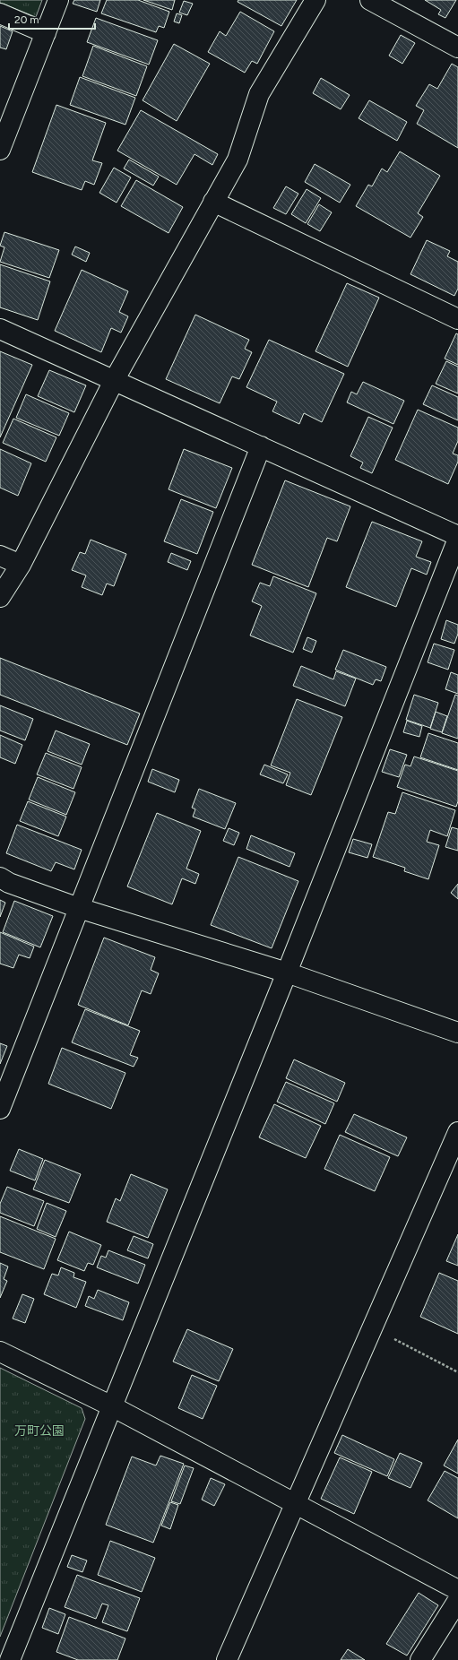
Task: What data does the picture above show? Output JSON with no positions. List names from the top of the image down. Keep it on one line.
{"parks":["万町公園"],"scale_bar":"20 m"}
